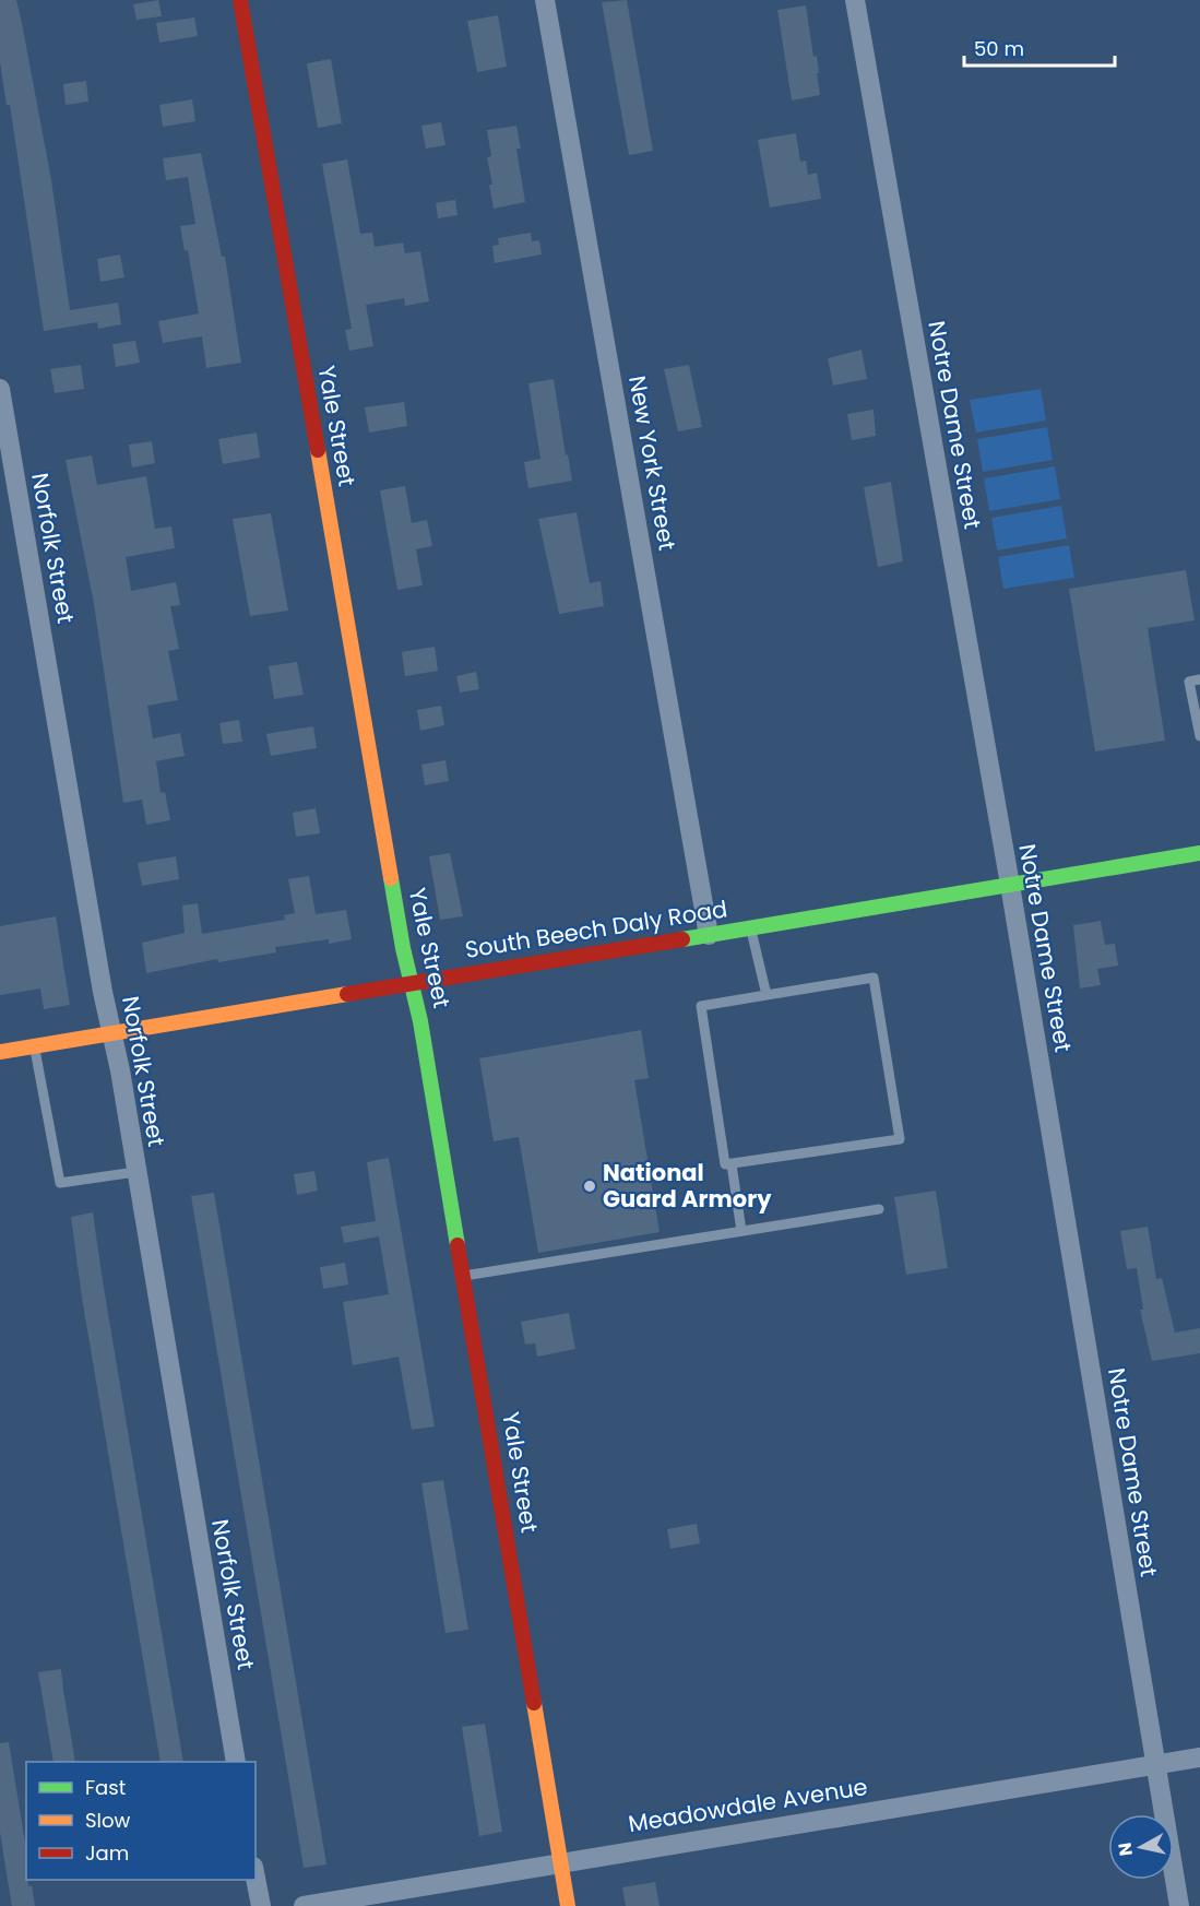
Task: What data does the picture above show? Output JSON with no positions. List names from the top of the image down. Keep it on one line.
{"streets":{"street":["Notre Dame Street","Yale Street","New York Street","Norfolk Street","South Beech Daly Road","Meadowdale Avenue"]},"crossings":[["Notre Dame Street","South Beech Daly Road"],["Notre Dame Street","Meadowdale Avenue"],["Yale Street","South Beech Daly Road"],["Yale Street","Meadowdale Avenue"],["New York Street","South Beech Daly Road"],["Norfolk Street","South Beech Daly Road"]],"places":["National Guard Armory"],"legend":["Fast","Slow","Jam"],"scale_bar":"50 m","north":"left"}
